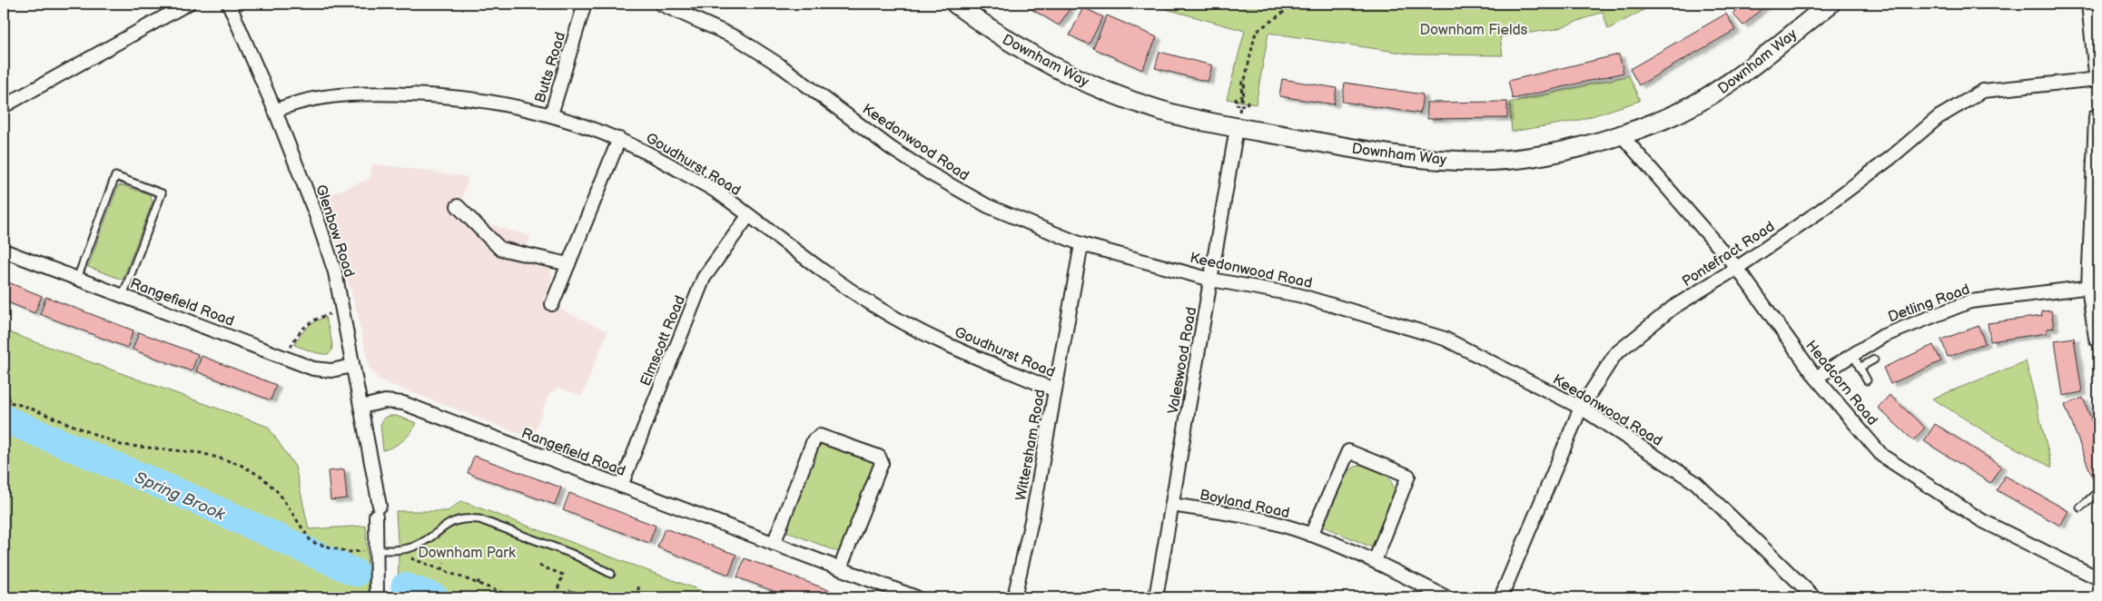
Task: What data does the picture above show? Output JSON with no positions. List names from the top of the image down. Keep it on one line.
{"streets":{"street":["Downham Way","Butts Road","Keedonwood Road","Goudhurst Road","Glenbow Road","Pontefract Road","Rangefield Road","Detling Road","Elmscott Road","Valeswood Road","Headcorn Road","Wittersham Road","Boyland Road"]},"crossings":[["Downham Way","Valeswood Road"],["Downham Way","Headcorn Road"],["Butts Road","Goudhurst Road"],["Keedonwood Road","Pontefract Road"],["Keedonwood Road","Valeswood Road"],["Keedonwood Road","Wittersham Road"],["Goudhurst Road","Glenbow Road"],["Goudhurst Road","Elmscott Road"],["Goudhurst Road","Wittersham Road"],["Glenbow Road","Rangefield Road"],["Pontefract Road","Headcorn Road"],["Rangefield Road","Elmscott Road"],["Detling Road","Headcorn Road"],["Valeswood Road","Boyland Road"]],"water":["Spring Brook"],"parks":["Downham Fields","Downham Park"]}
